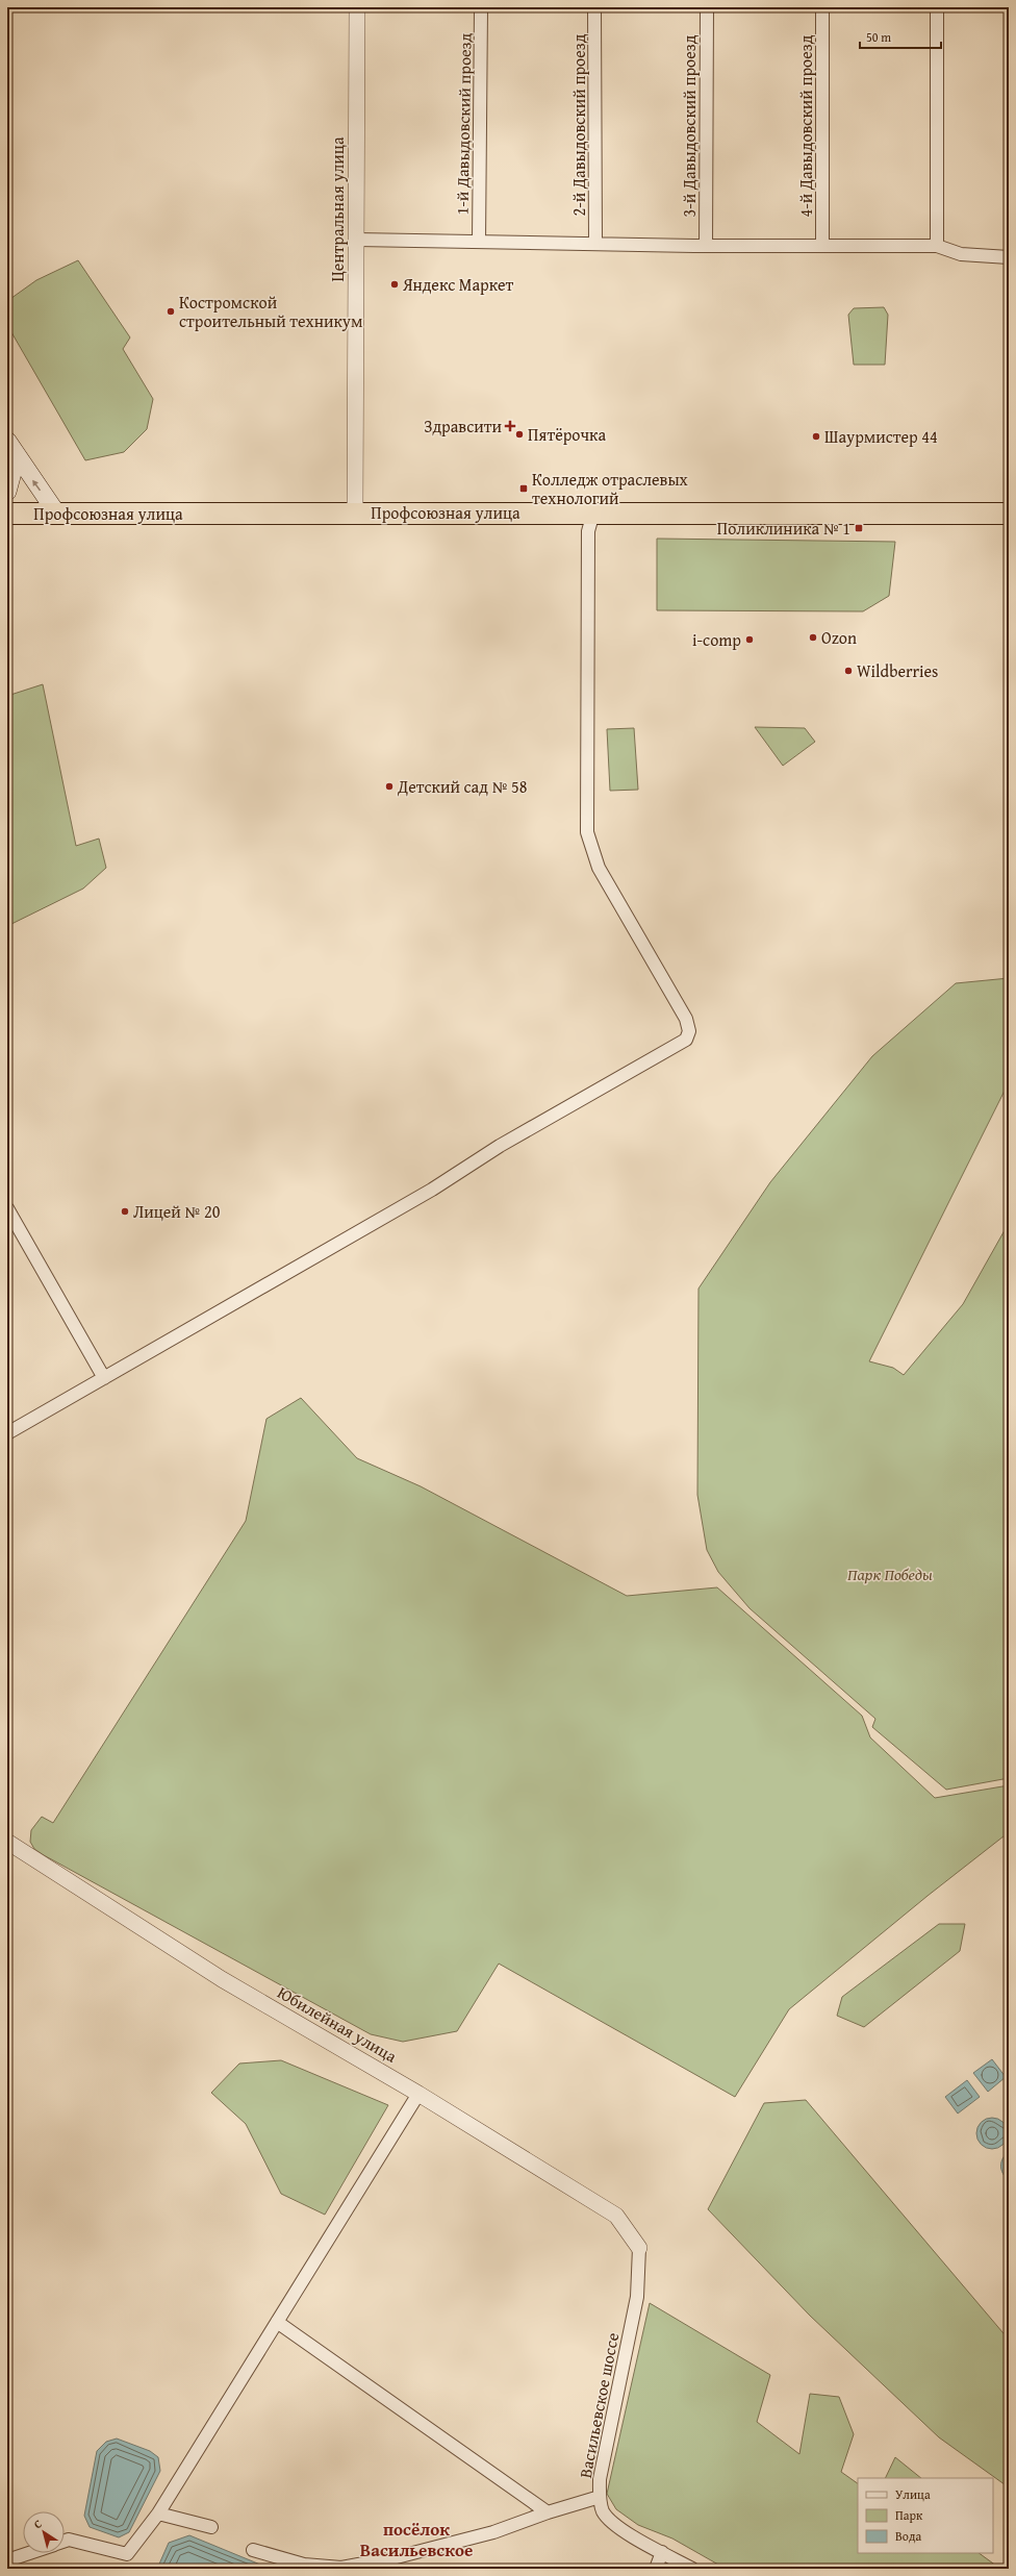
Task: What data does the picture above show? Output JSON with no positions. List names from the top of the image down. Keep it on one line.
{"streets":{"highway":["Профсоюзная улица"],"street":["1-й Давыдовский проезд","2-й Давыдовский проезд","3-й Давыдовский проезд","4-й Давыдовский проезд","Центральная улица","Юбилейная улица","Васильевское шоссе"]},"crossings":[["Центральная улица","Профсоюзная улица"],["Юбилейная улица","Васильевское шоссе"]],"districts":["посёлок Васильевское"],"parks":["Парк Победы"],"places":{"other":["Яндекс Маркет","Костромской строительный техникум","Пятёрочка","Шаурмистер 44","Ozon","i-comp","Wildberries","Детский сад № 58","Лицей № 20"],"health":["Здравсити"],"transit":["Колледж отраслевых технологий","Поликлиника № 1"]},"legend":["Улица","Парк","Вода"],"scale_bar":"50 m","north":"top left"}
